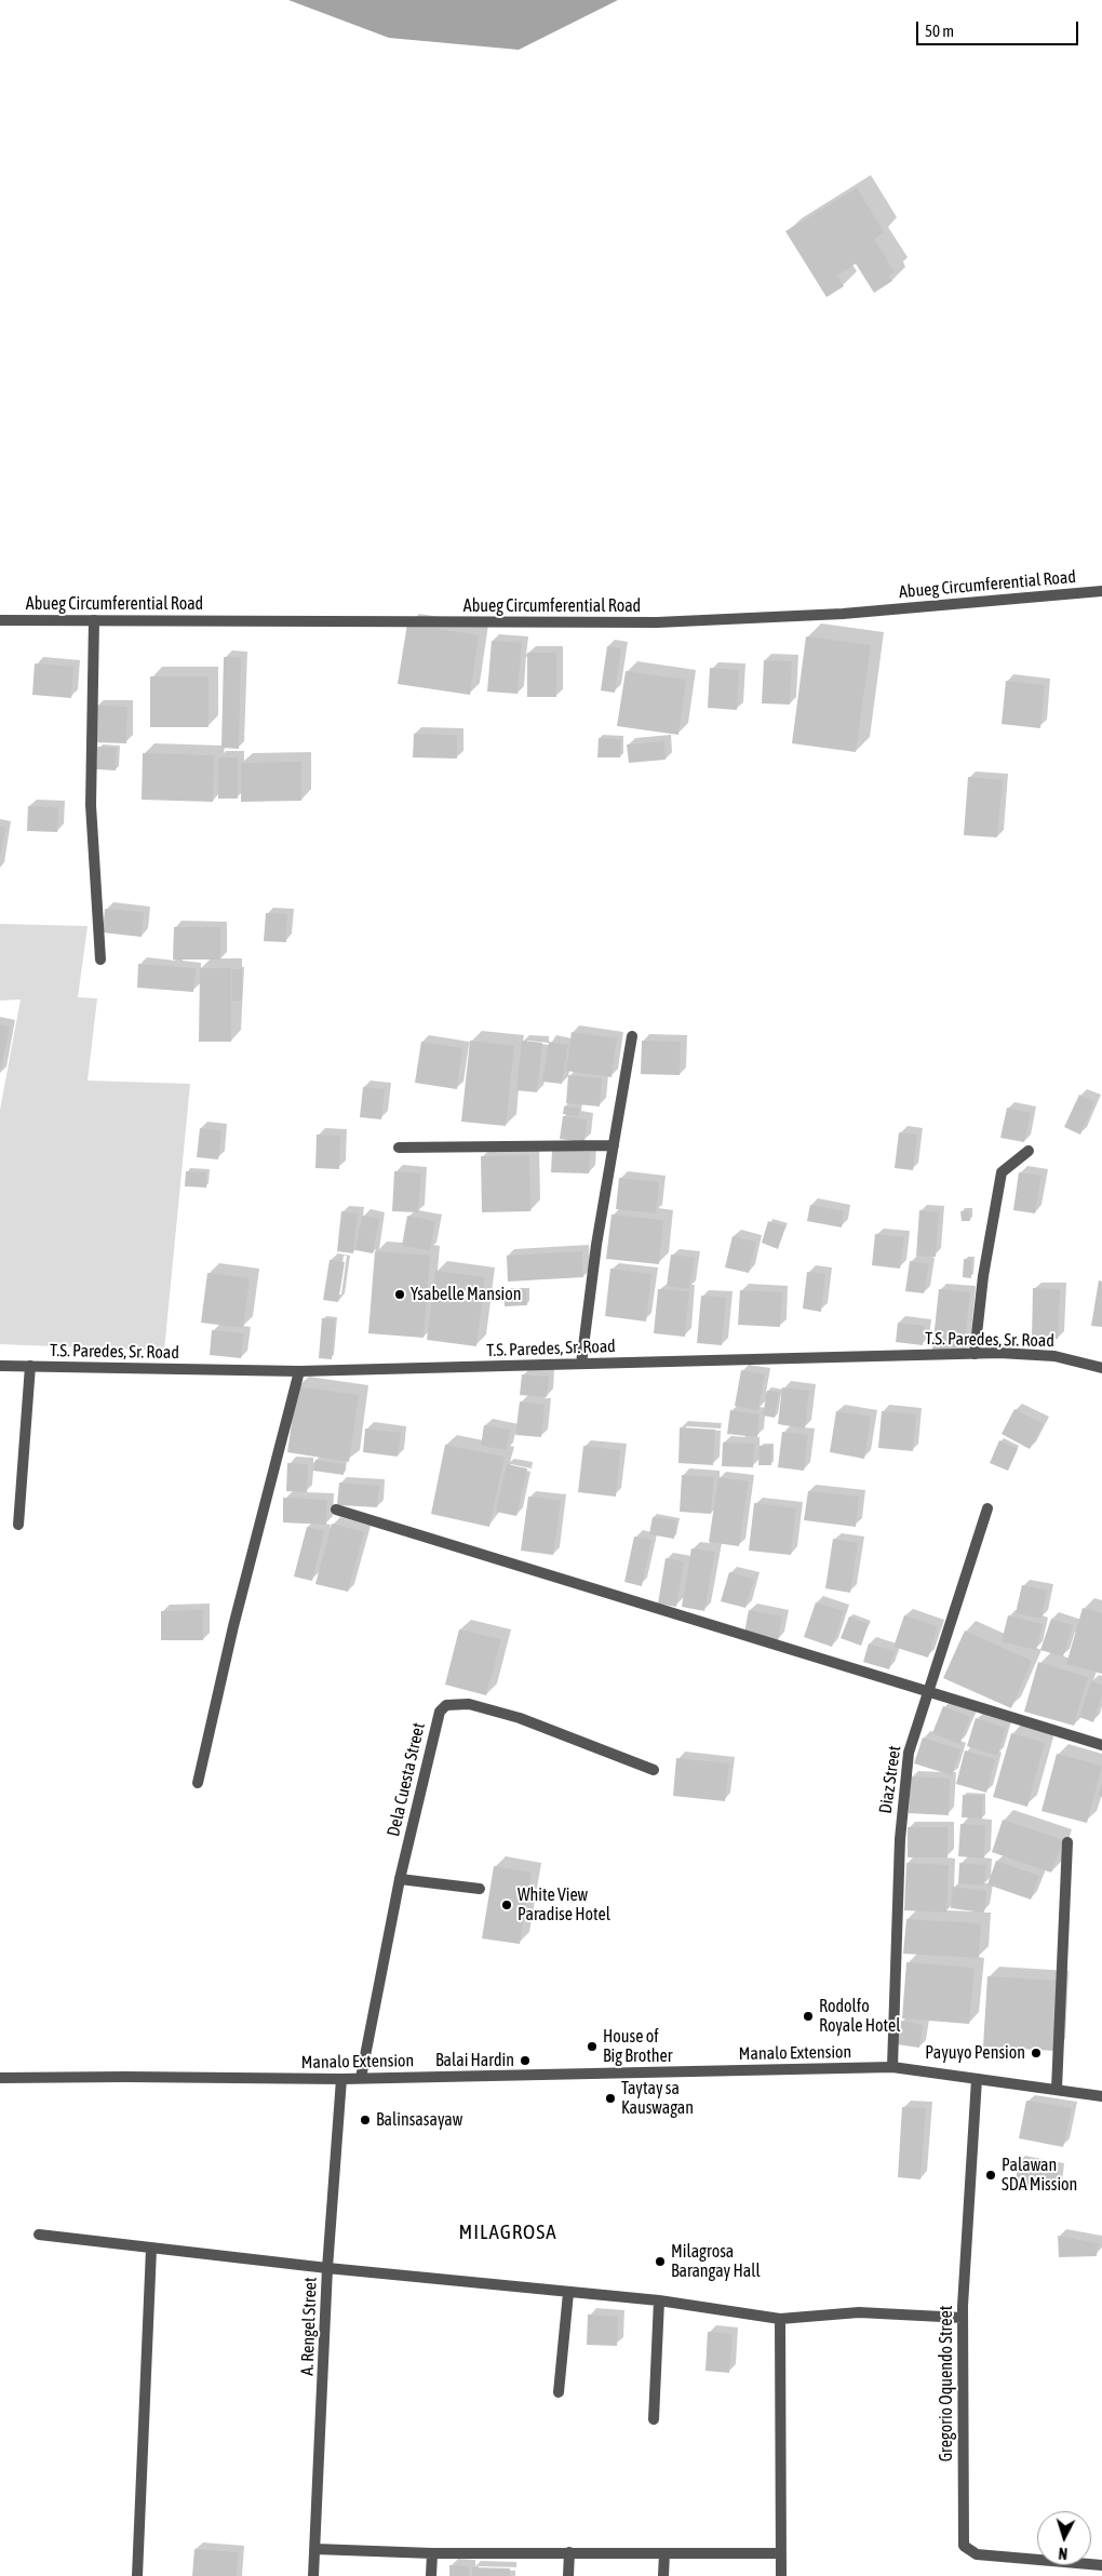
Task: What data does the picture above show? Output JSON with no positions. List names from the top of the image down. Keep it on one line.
{"streets":{"street":["Abueg Circumferential Road","T.S. Paredes, Sr. Road","Dela Cuesta Street","Diaz Street","Manalo Extension","A. Rengel Street","Gregorio Oquendo Street"]},"crossings":[["Dela Cuesta Street","Manalo Extension"],["Diaz Street","Manalo Extension"],["Manalo Extension","A. Rengel Street"],["Manalo Extension","Gregorio Oquendo Street"]],"districts":["MILAGROSA"],"places":["Ysabelle Mansion","White View Paradise Hotel","Rodolfo Royale Hotel","House of Big Brother","Payuyo Pension","Balai Hardin","Taytay sa Kauswagan","Balinsasayaw","Palawan SDA Mission","Milagrosa Barangay Hall"],"scale_bar":"50 m","north":"bottom"}
